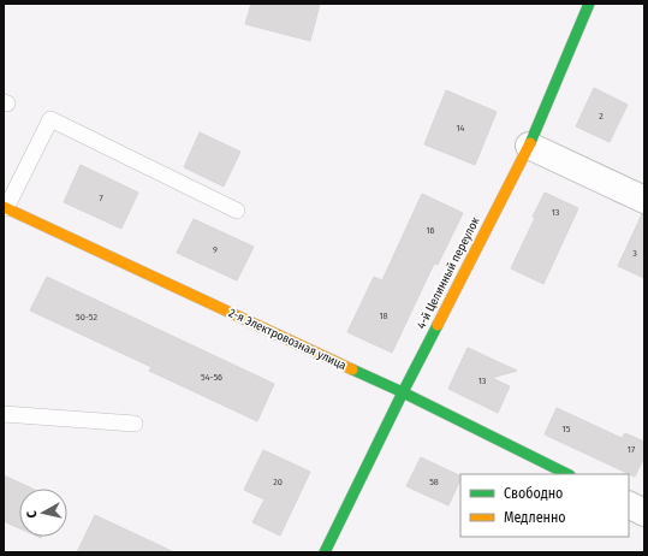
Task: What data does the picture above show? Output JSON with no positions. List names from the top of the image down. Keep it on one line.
{"streets":{"street":["4-й Целинный переулок","2-я Электровозная улица"]},"crossings":[["4-й Целинный переулок","2-я Электровозная улица"]],"house_numbers":["2","14","7","13","16","9","3","18","50-52","54-56","13","15","17","20","58"],"legend":["Свободно","Медленно"],"north":"left"}
